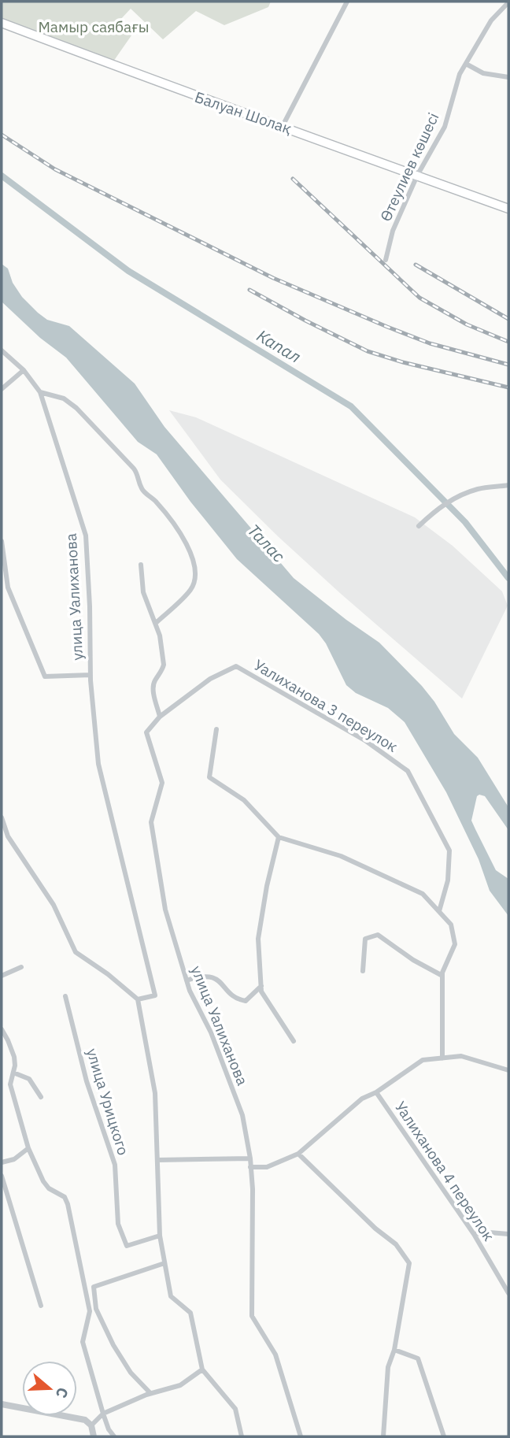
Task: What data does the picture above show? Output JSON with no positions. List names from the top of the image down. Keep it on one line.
{"streets":{"main road":["Балуан Шолақ"],"street":["Өтеулиев көшесі","улица Уалиханова","Уалиханова 3 переулок","улица Урицкого","Уалиханова 4 переулок"]},"crossings":[["Балуан Шолақ","Өтеулиев көшесі"],["улица Уалиханова","Уалиханова 3 переулок"]],"water":["Капал","Талас"],"parks":["Мамыр саябағы"],"north":"right"}
